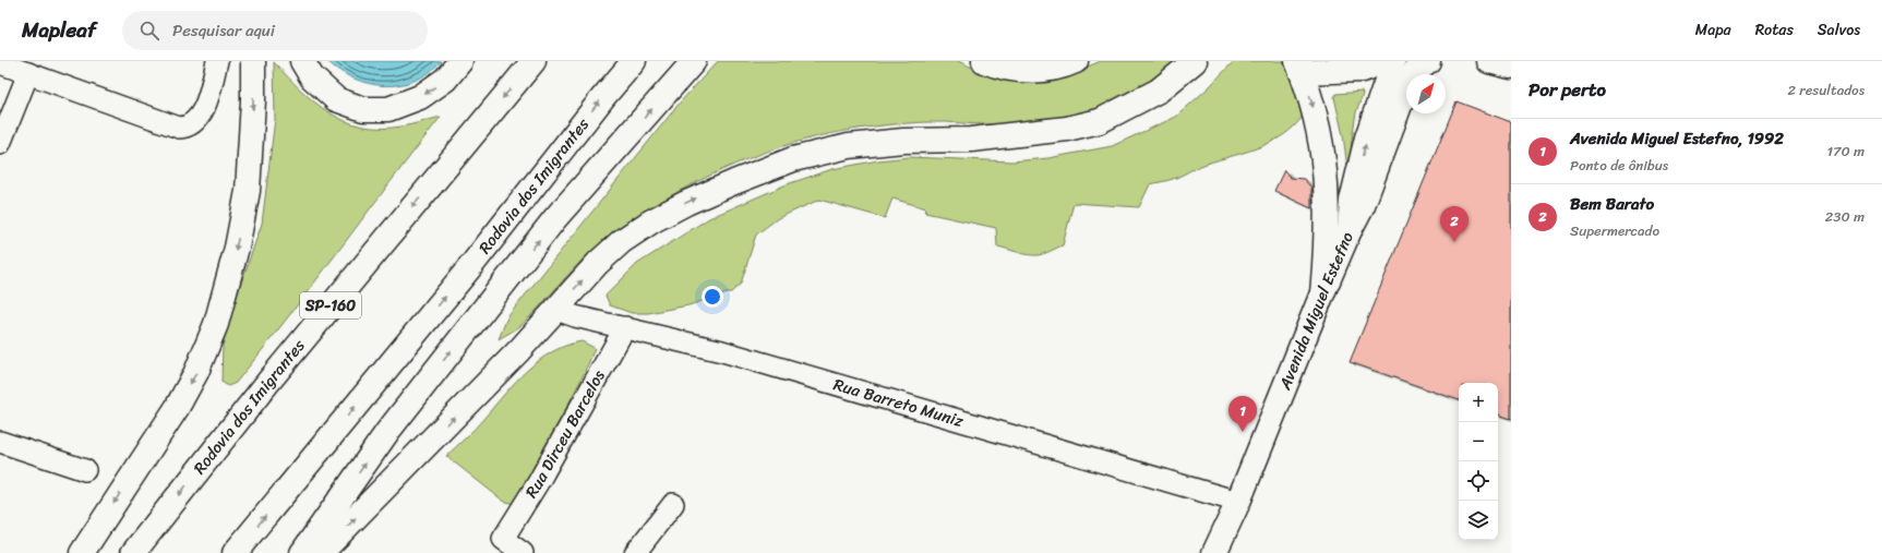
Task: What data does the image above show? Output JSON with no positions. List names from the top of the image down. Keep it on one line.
{"streets":{"main road":["Rodovia dos Imigrantes","SP-160","Avenida Miguel Estefno"],"street":["Rua Barreto Muniz","Rua Dirceu Barcelos"]},"crossings":[["Avenida Miguel Estefno","Rua Barreto Muniz"],["Rua Barreto Muniz","Rua Dirceu Barcelos"]],"north":"top right","page":{"header":"Mapleaf","search":"Pesquisar aqui","nav":["Mapa","Rotas","Salvos"],"heading":["Por perto","2 resultados"],"list":[{"mark":"1","name":"Avenida Miguel Estefno, 1992","note":"Ponto de ônibus","value":"170 m"},{"mark":"2","name":"Bem Barato","note":"Supermercado","value":"230 m"}],"pins":["2","1"],"map_buttons":["+","−"]}}
